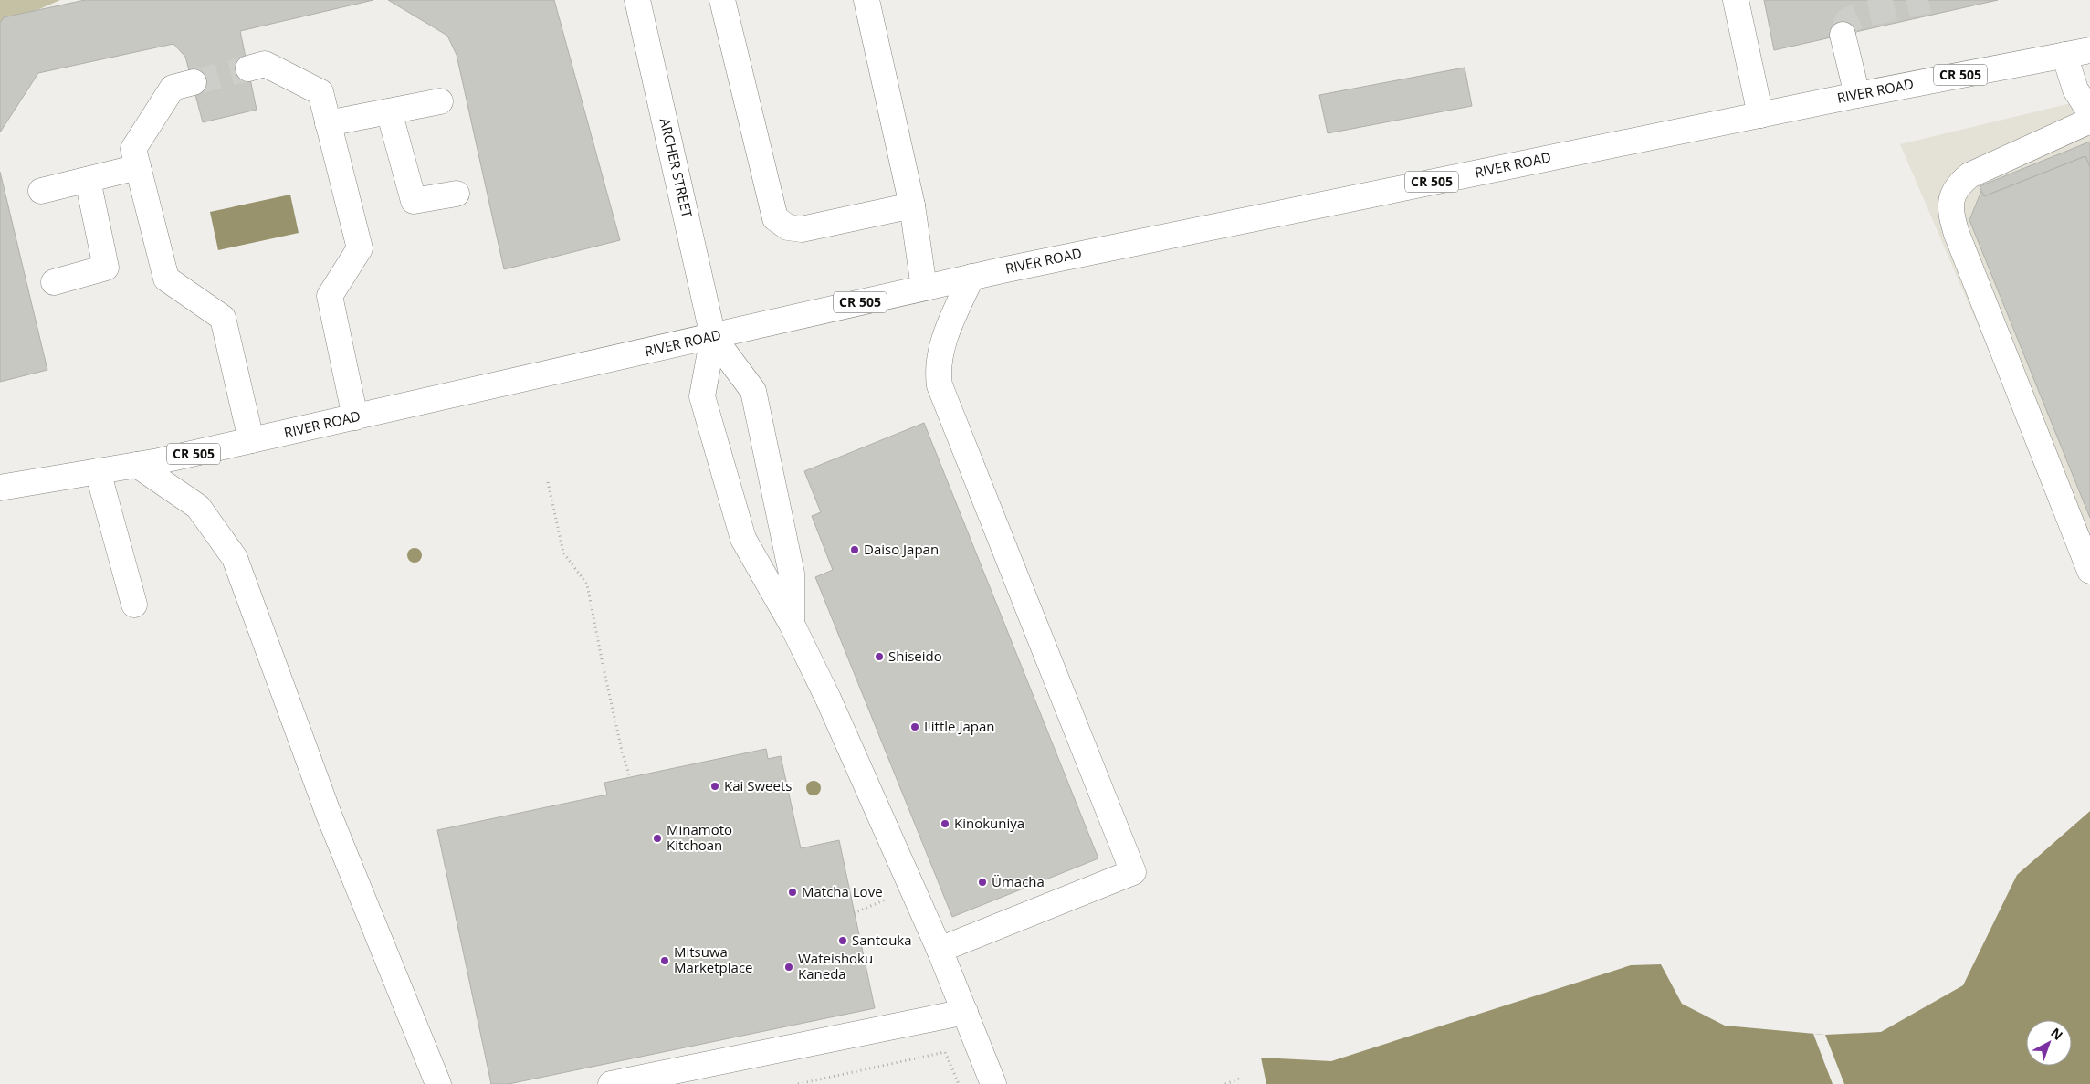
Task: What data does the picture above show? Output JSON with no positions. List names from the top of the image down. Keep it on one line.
{"streets":{"main road":["CR 505","RIVER ROAD","ARCHER STREET"]},"crossings":[["RIVER ROAD","ARCHER STREET"]],"places":["Daiso Japan","Shiseido","Little Japan","Kai Sweets","Kinokuniya","Minamoto Kitchoan","Ümacha","Matcha Love","Santouka","Mitsuwa Marketplace","Wateishoku Kaneda"],"north":"top right"}
